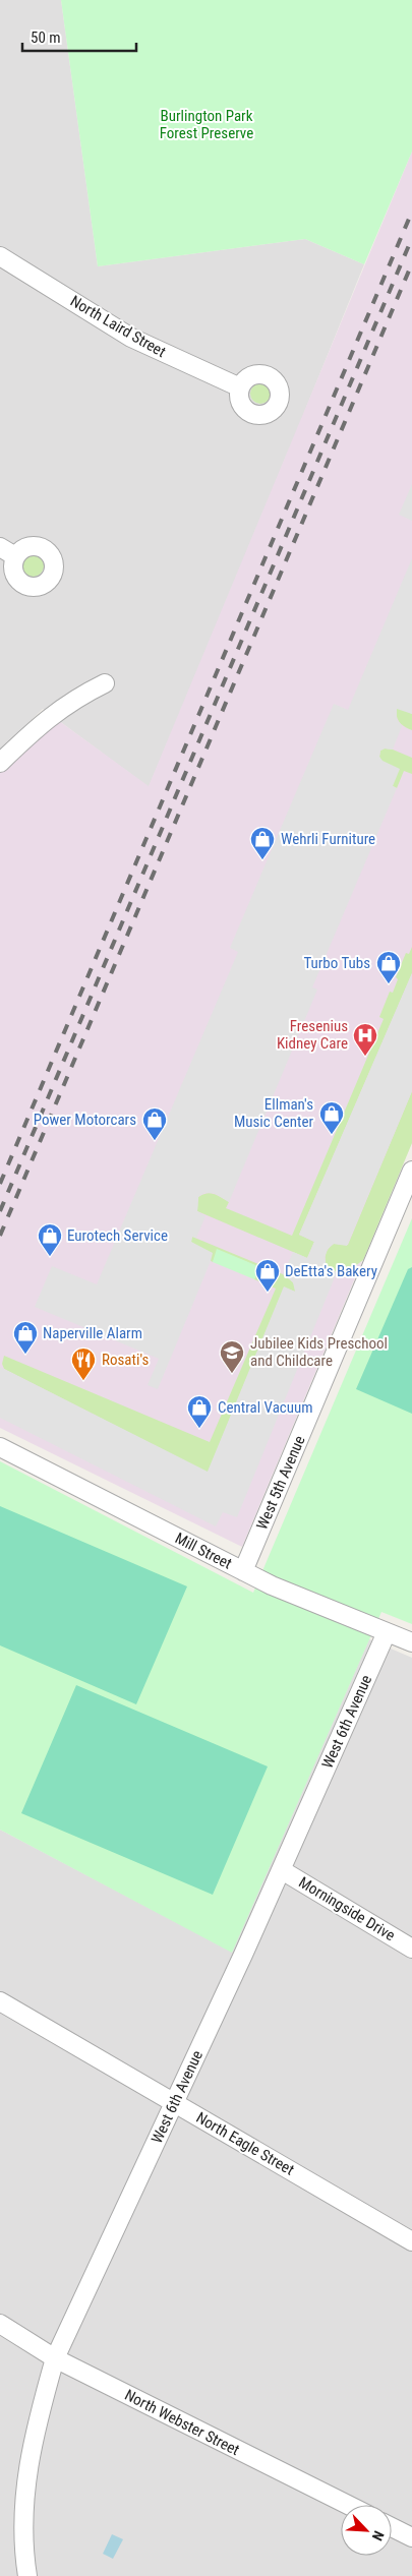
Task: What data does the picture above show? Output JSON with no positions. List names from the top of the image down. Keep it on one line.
{"streets":{"street":["North Laird Street","West 5th Avenue","Mill Street","West 6th Avenue","Morningside Drive","North Eagle Street","North Webster Street"]},"crossings":[["West 5th Avenue","Mill Street"],["Mill Street","West 6th Avenue"],["West 6th Avenue","Morningside Drive"],["West 6th Avenue","North Eagle Street"],["West 6th Avenue","North Webster Street"]],"parks":["Burlington Park Forest Preserve"],"places":{"shop":["Wehrli Furniture","Turbo Tubs","Ellman's Music Center","Power Motorcars","Eurotech Service","DeEtta's Bakery","Naperville Alarm","Central Vacuum"],"hospital":["Fresenius Kidney Care"],"school or university":["Jubilee Kids Preschool and Childcare"],"restaurant":["Rosati's"]},"scale_bar":"50 m","north":"bottom right"}
